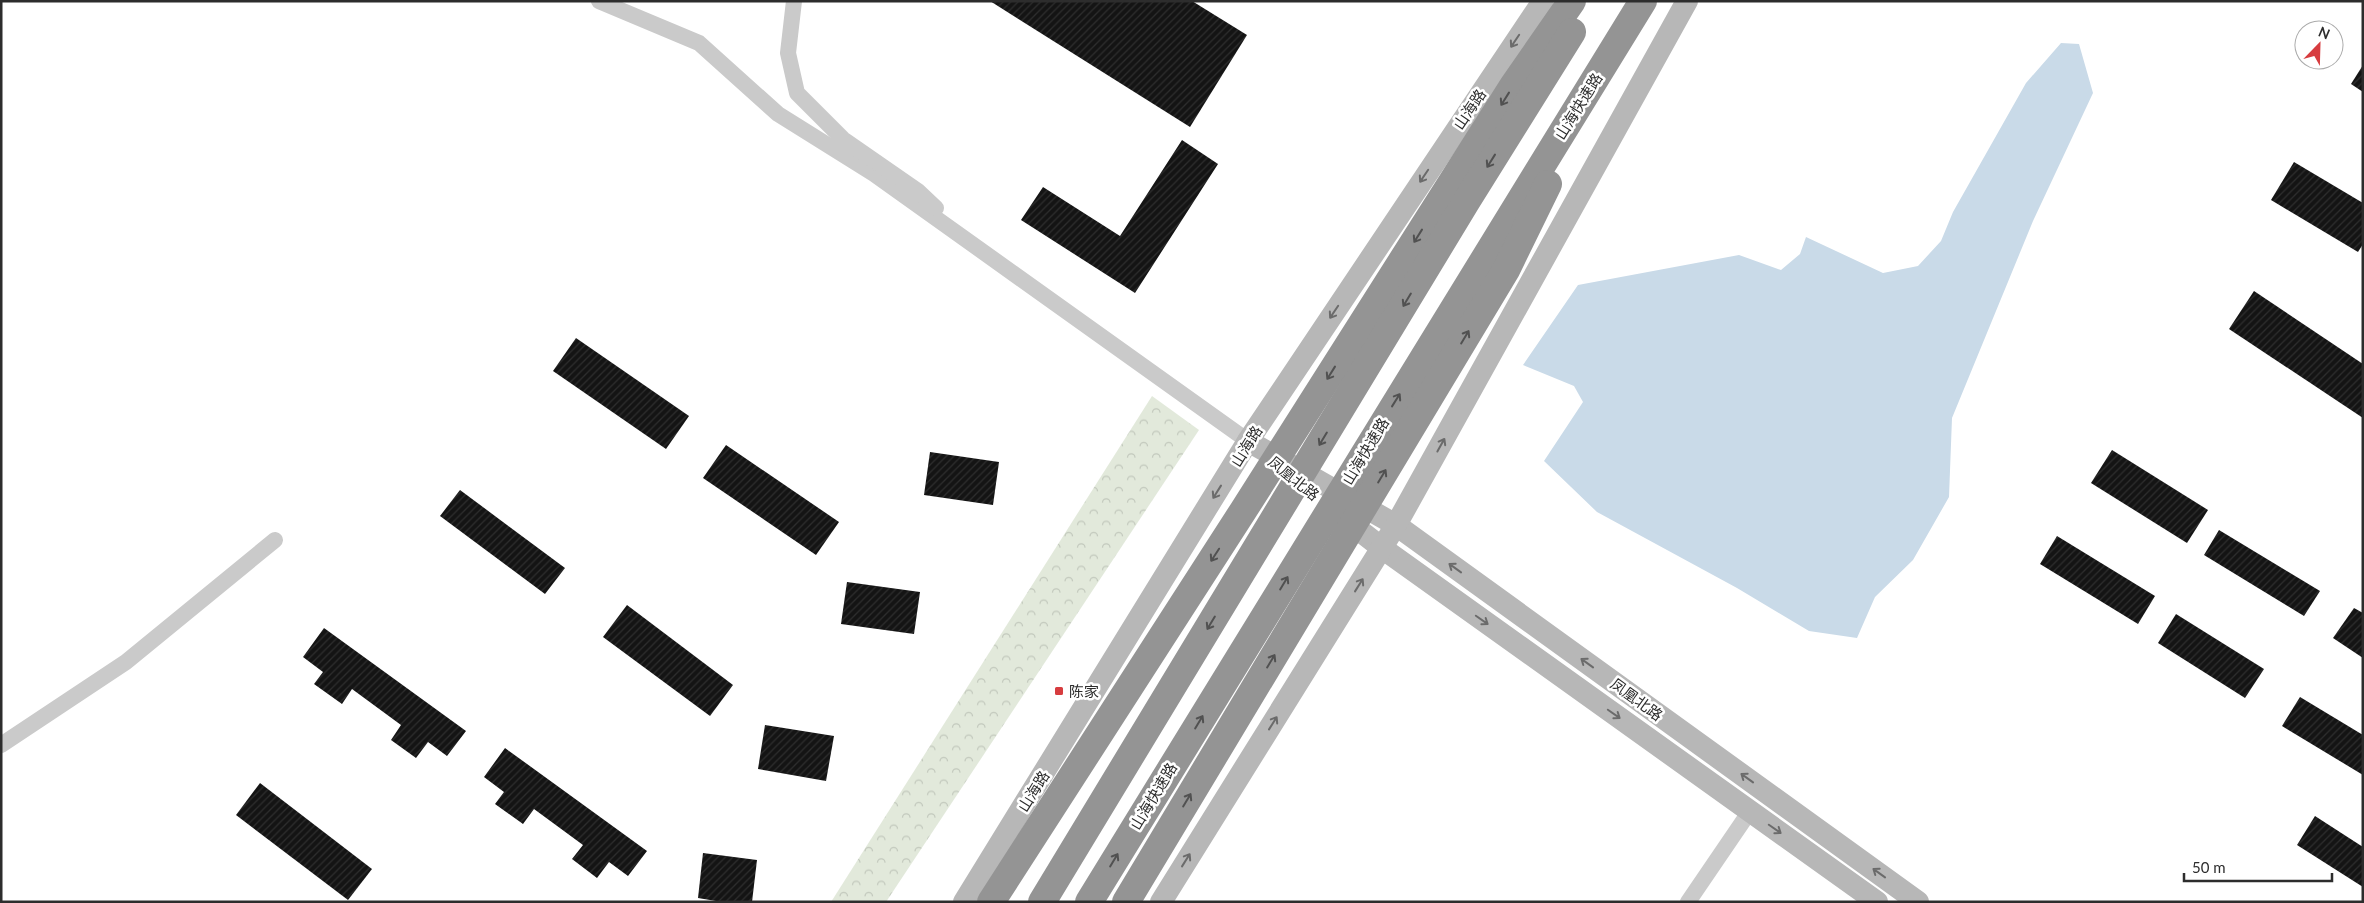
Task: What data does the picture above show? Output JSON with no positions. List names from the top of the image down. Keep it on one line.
{"streets":{"highway":["山海快速路"],"main road":["山海路","凤凰北路"]},"crossings":[["山海路","凤凰北路"]],"places":{"transit":["陈家"]},"scale_bar":"50 m","north":"top right"}
